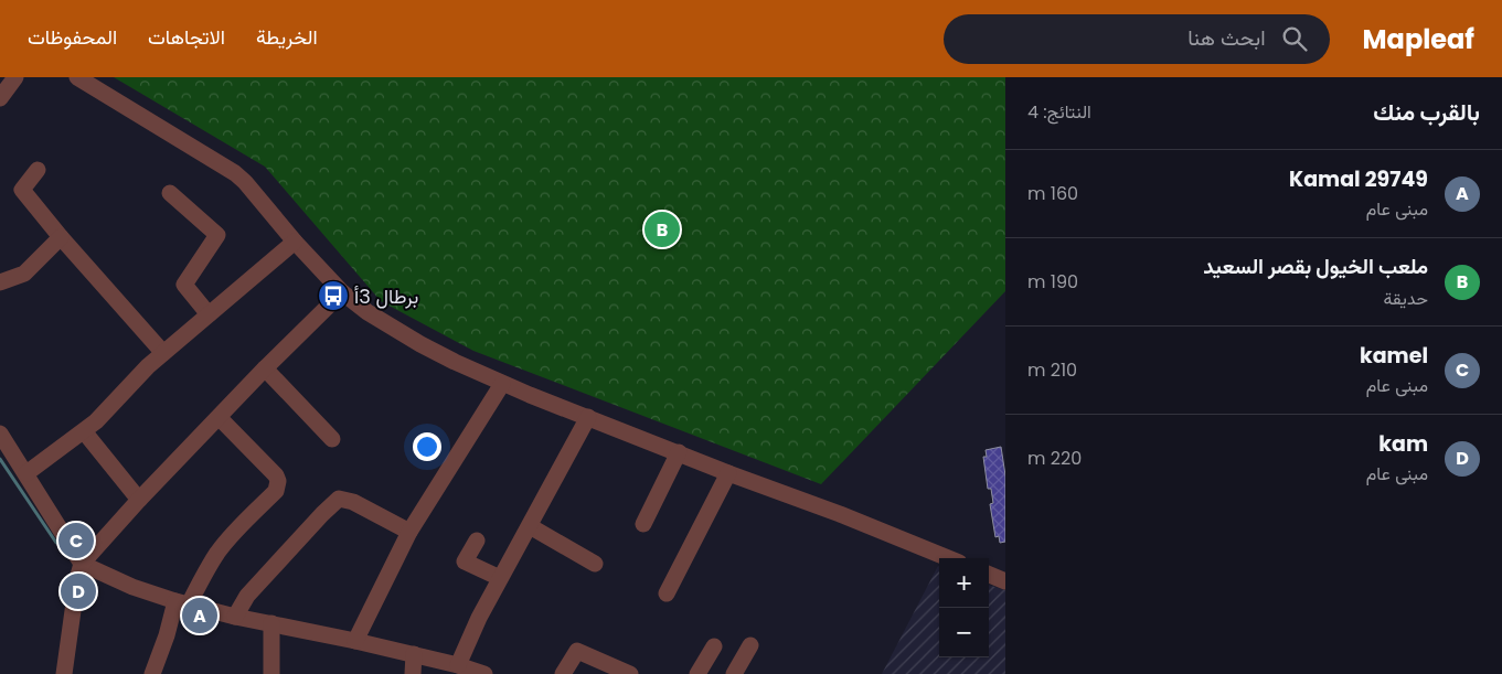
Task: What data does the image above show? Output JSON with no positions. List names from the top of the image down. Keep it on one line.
{"places":{"bus stop":["برطال 3أ"]},"page":{"header":"Mapleaf","search":"ابحث هنا","nav":["الخريطة","الاتجاهات","المحفوظات"],"heading":["بالقرب منك","النتائج: 4"],"list":[{"mark":"A","name":"Kamal 29749","note":"مبنى عام","value":"160 m"},{"mark":"B","name":"ملعب الخيول بقصر السعيد","note":"حديقة","value":"190 m"},{"mark":"C","name":"kamel","note":"مبنى عام","value":"210 m"},{"mark":"D","name":"kam","note":"مبنى عام","value":"220 m"}],"pins":["B","C","D","A"],"map_buttons":["+","−"]}}
